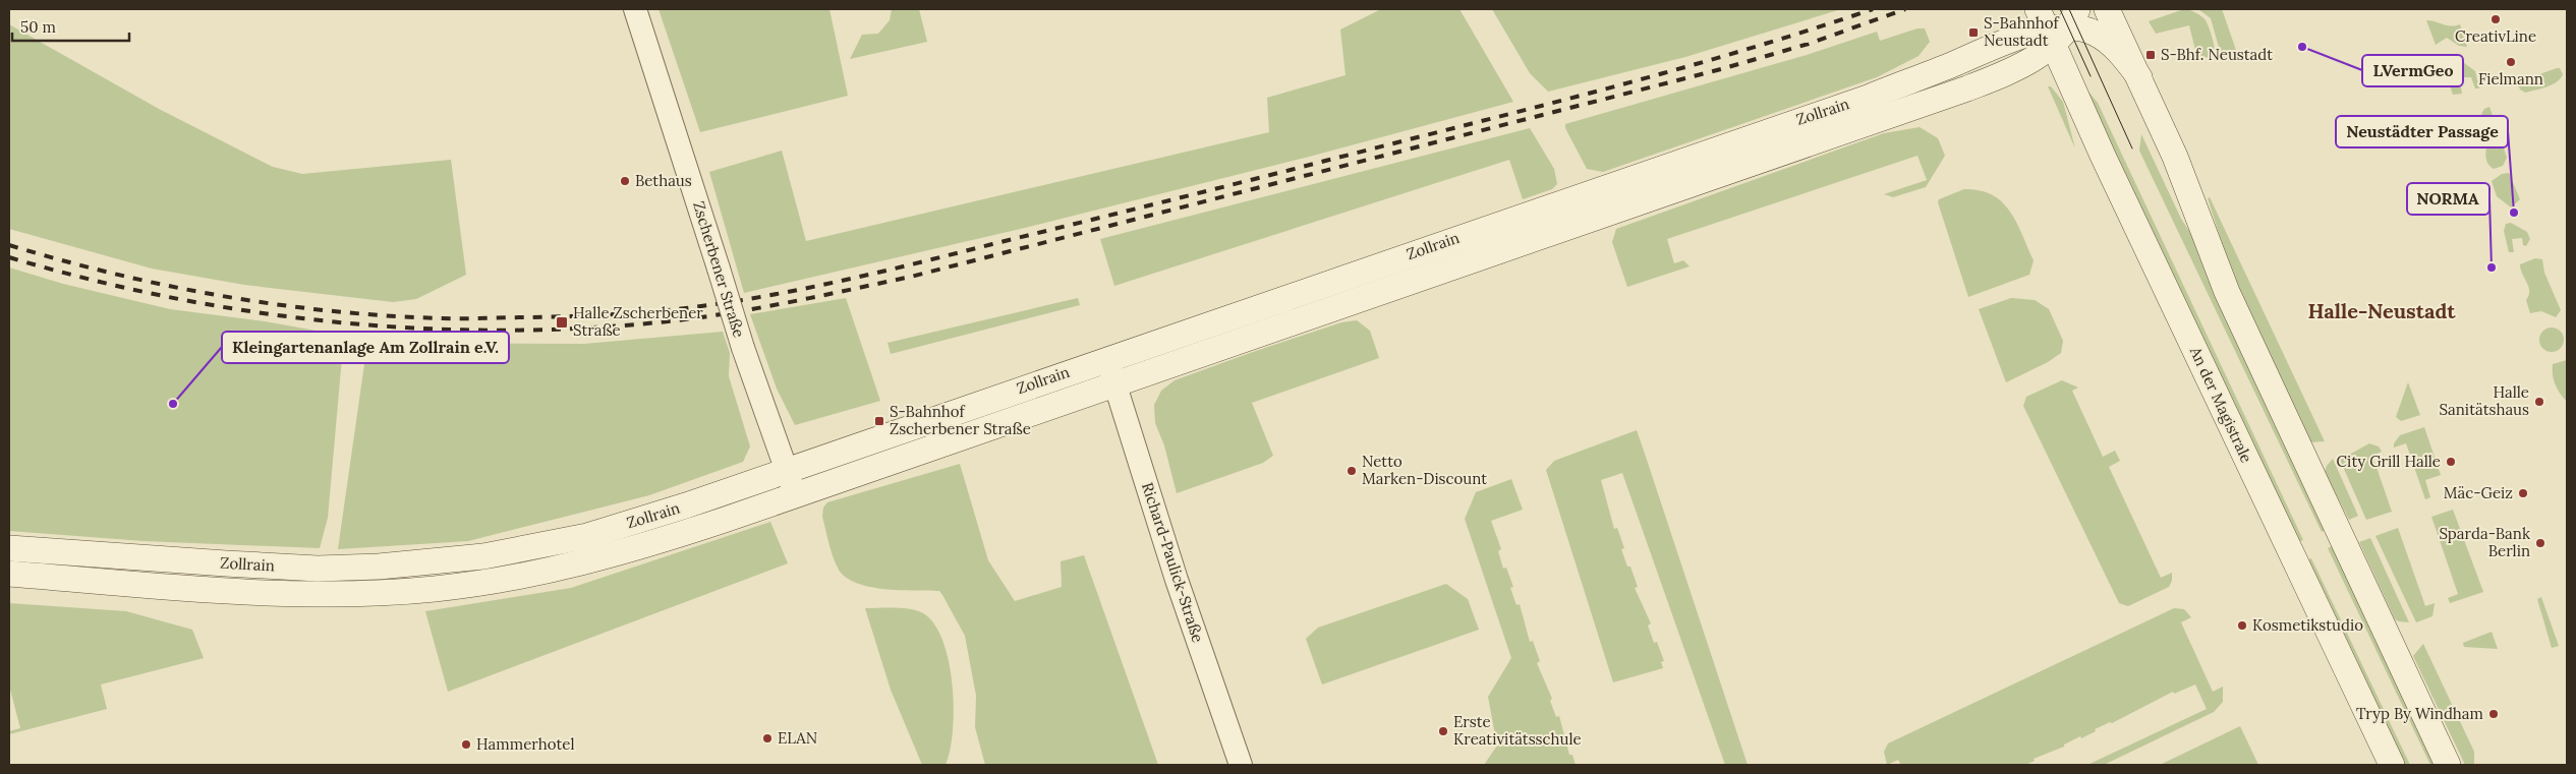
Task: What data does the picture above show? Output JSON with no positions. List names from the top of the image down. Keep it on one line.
{"streets":{"main road":["Zollrain","An der Magistrale"],"street":["Zscherbener Straße","Richard-Paulick-Straße"]},"crossings":[["Zollrain","Zscherbener Straße"],["Zollrain","An der Magistrale"],["Zollrain","Richard-Paulick-Straße"]],"districts":["Halle-Neustadt"],"places":{"other":["CreativLine","LVermGeo","Fielmann","Bethaus","Neustädter Passage","NORMA","Halle Sanitätshaus","Kleingartenanlage Am Zollrain e.V.","City Grill Halle","Netto Marken-Discount","Mäc-Geiz","Sparda-Bank Berlin","Kosmetikstudio","Tryp By Windham","Erste Kreativitätsschule","ELAN","Hammerhotel"],"transit":["S-Bahnhof Neustadt","S-Bhf. Neustadt","Halle Zscherbener Straße","S-Bahnhof Zscherbener Straße"]},"scale_bar":"50 m"}
